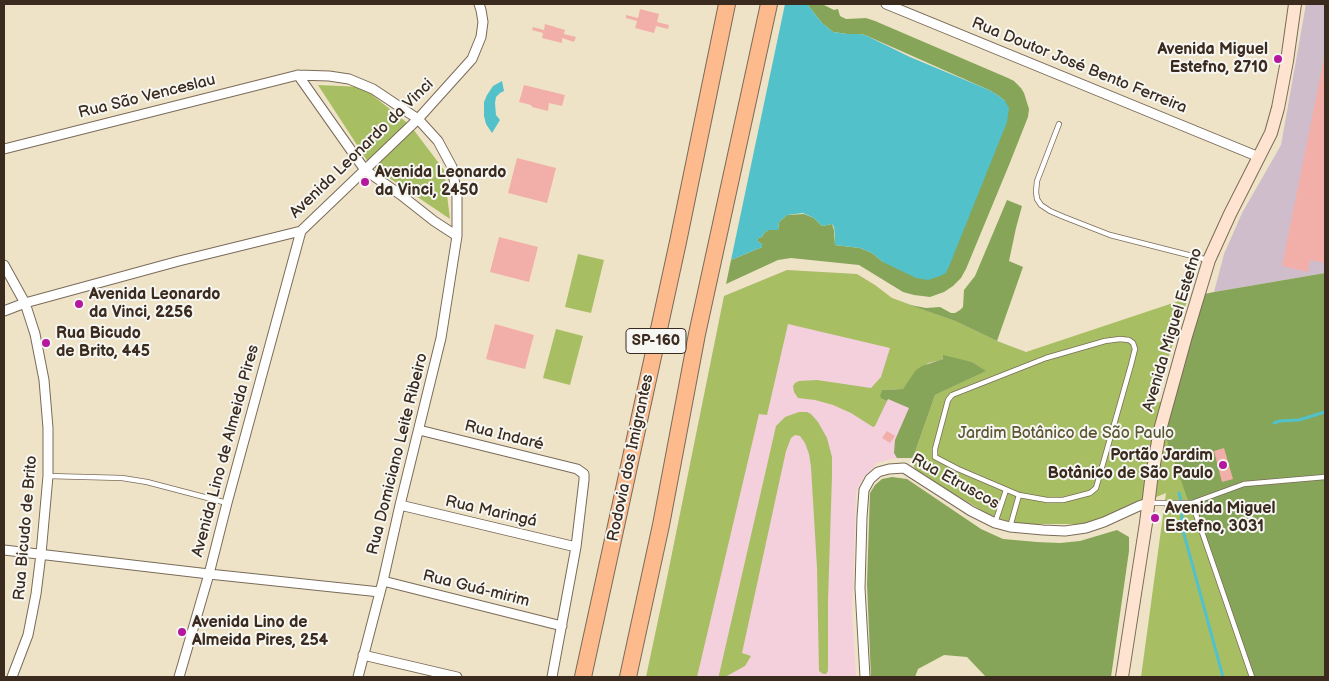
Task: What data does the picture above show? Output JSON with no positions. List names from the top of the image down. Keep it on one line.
{"streets":{"highway":["SP-160","Rodovia dos Imigrantes"],"main road":["Avenida Miguel Estefno"],"street":["Rua Doutor José Bento Ferreira","Rua São Venceslau","Avenida Leonardo da Vinci","Rua Indaré","Avenida Lino de Almeida Pires","Rua Domiciano Leite Ribeiro","Rua Etruscos","Rua Maringá","Rua Bicudo de Brito","Rua Guá-mirim"]},"crossings":[["Rua Doutor José Bento Ferreira","Avenida Miguel Estefno"],["Rua São Venceslau","Avenida Leonardo da Vinci"],["Rua São Venceslau","Rua Domiciano Leite Ribeiro"],["Avenida Leonardo da Vinci","Avenida Lino de Almeida Pires"],["Avenida Leonardo da Vinci","Rua Domiciano Leite Ribeiro"],["Avenida Leonardo da Vinci","Rua Bicudo de Brito"],["Avenida Miguel Estefno","Rua Etruscos"],["Rua Indaré","Rua Domiciano Leite Ribeiro"],["Rua Indaré","Rua Maringá"],["Rua Domiciano Leite Ribeiro","Rua Maringá"],["Rua Domiciano Leite Ribeiro","Rua Guá-mirim"]],"parks":["Jardim Botânico de São Paulo"],"places":["Avenida Miguel Estefno, 2710","Avenida Leonardo da Vinci, 2450","Avenida Leonardo da Vinci, 2256","Rua Bicudo de Brito, 445","Portão Jardim Botânico de São Paulo","Avenida Miguel Estefno, 3031","Avenida Lino de Almeida Pires, 254"]}
